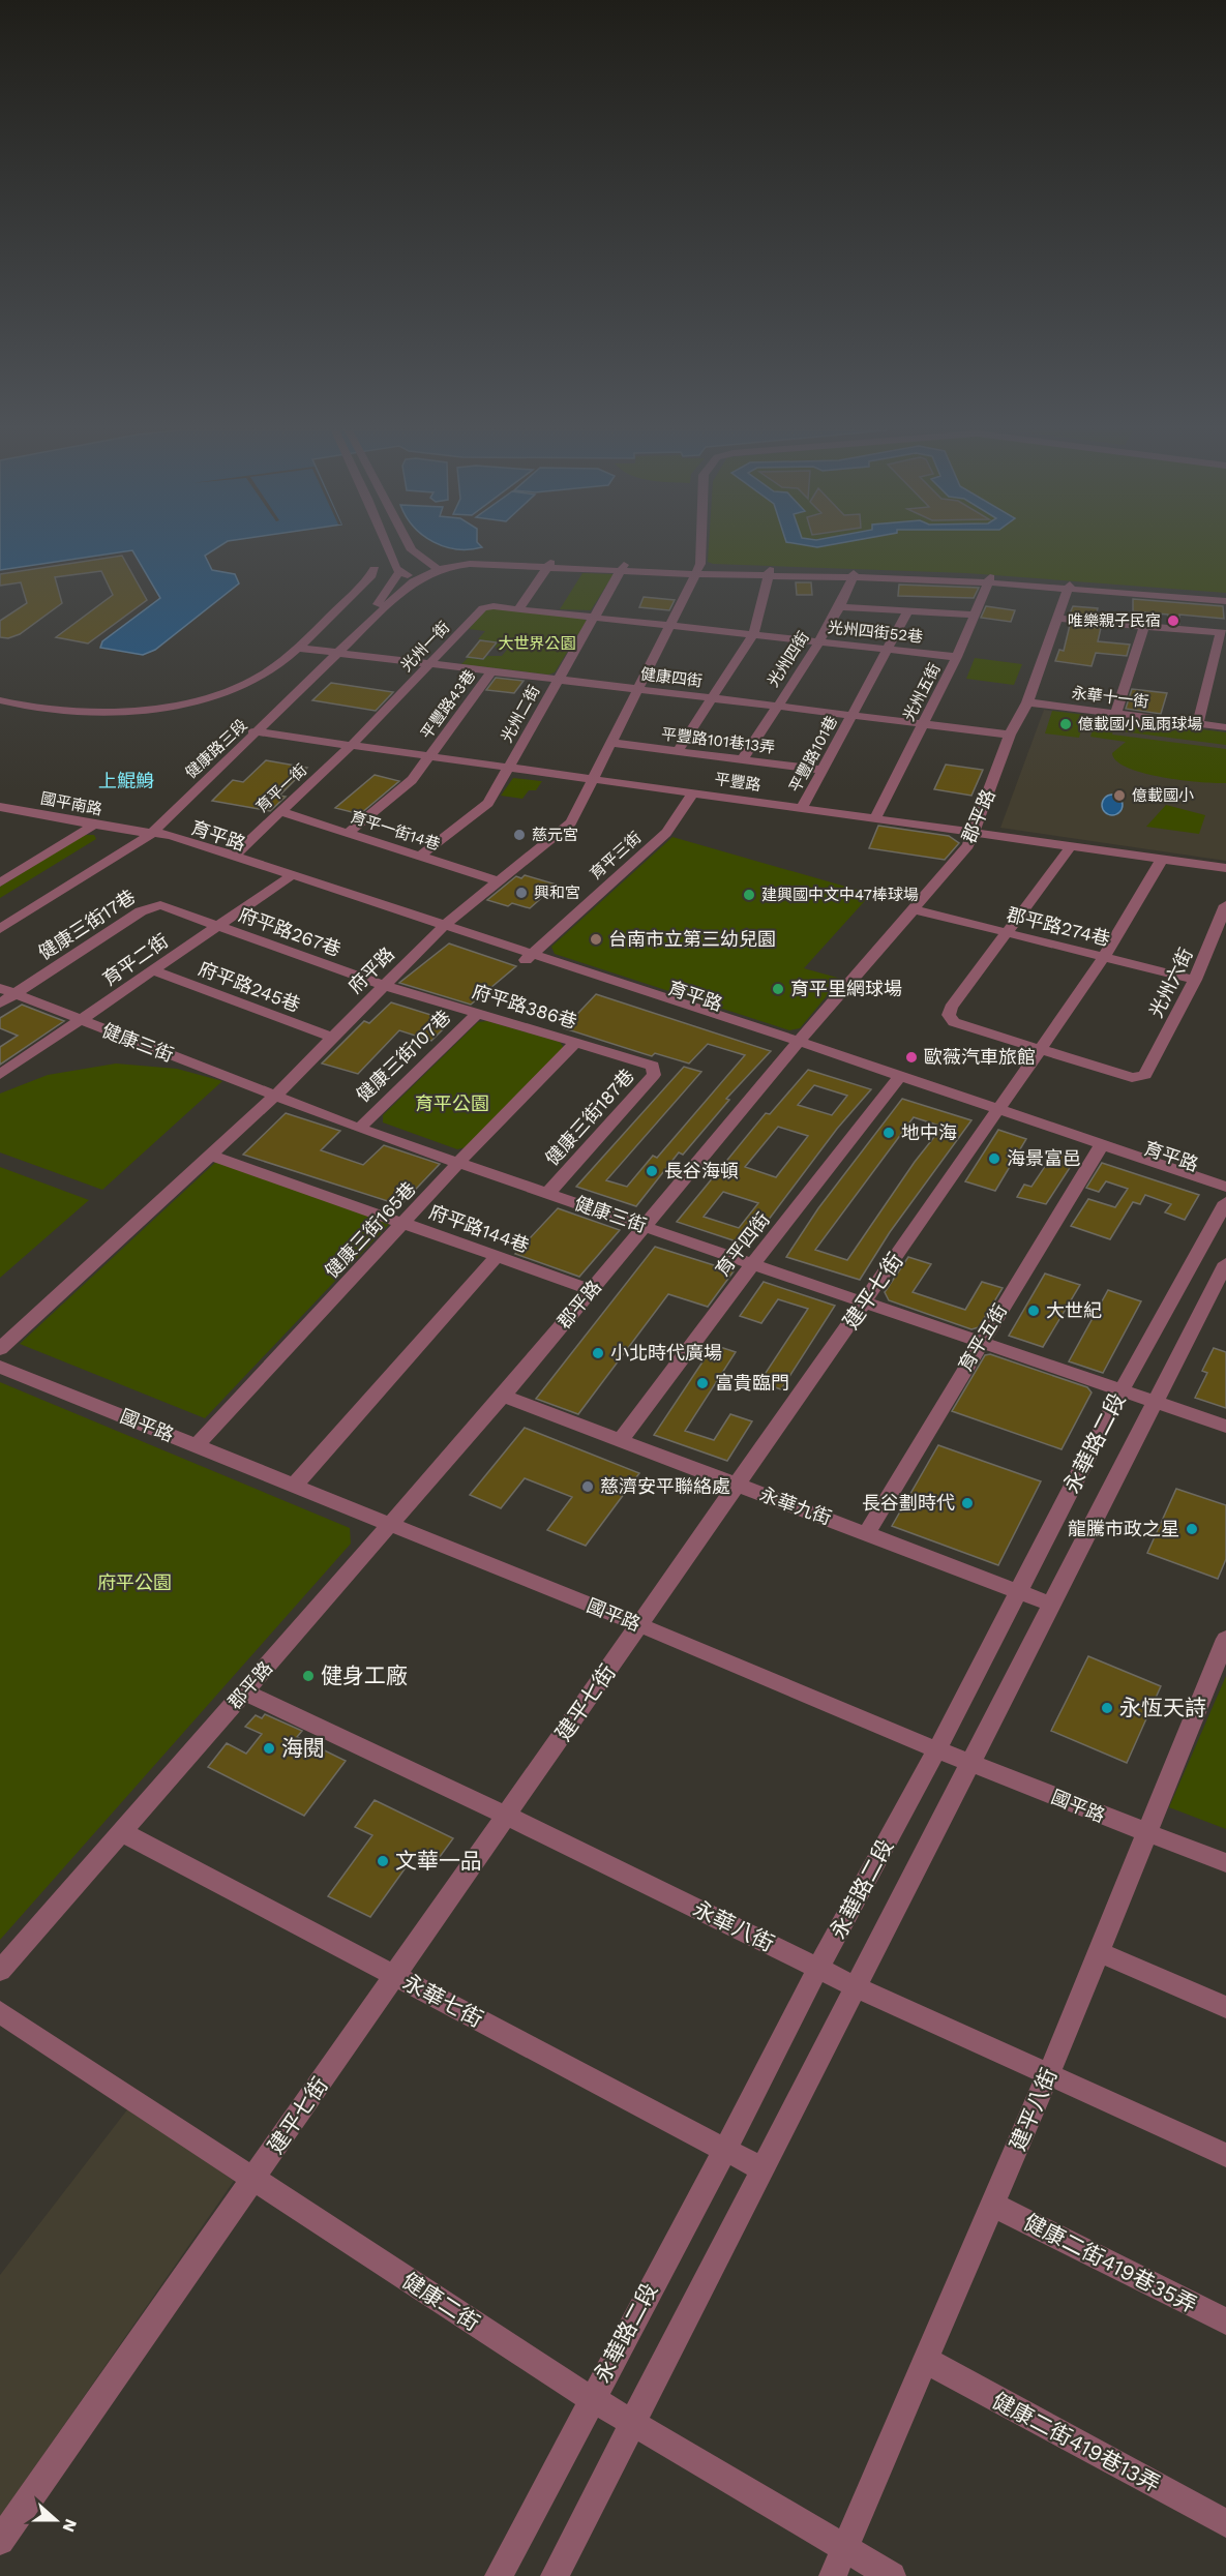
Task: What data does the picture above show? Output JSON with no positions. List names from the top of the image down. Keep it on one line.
{"streets":{"street":["光州四街52巷","光州一街","光州四街","健康四街","光州五街","永華十一街","平豐路43巷","光州二街","平豐路101巷13弄","健康路三段","平豐路101巷","平豐路","育平一街","國平南路","郡平路","育平一街14巷","育平路","育平三街","健康三街17巷","郡平路274巷","府平路267巷","育平二街","府平路","光州六街","府平路245巷","府平路386巷","健康三街","健康三街107巷","健康三街187巷","府平路144巷","健康三街165巷","育平四街","建平七街","育平五街","國平路","永華路二段","永華九街","永華八街","永華七街","建平八街","健康二街419巷35弄","健康二街","健康二街419巷13弄"]},"crossings":[["光州四街52巷","光州一街"],["光州四街52巷","光州四街"],["光州四街52巷","光州五街"],["光州四街52巷","平豐路101巷"],["光州四街52巷","府平路"],["光州一街","健康四街"],["光州一街","光州二街"],["光州一街","平豐路"],["光州一街","育平一街"],["光州一街","府平路"],["光州四街","健康四街"],["光州四街","平豐路101巷13弄"],["健康四街","光州五街"],["健康四街","平豐路43巷"],["健康四街","光州二街"],["健康四街","健康路三段"],["健康四街","平豐路101巷"],["健康四街","郡平路"],["健康四街","府平路"],["光州五街","平豐路"],["永華十一街","郡平路"],["平豐路43巷","平豐路"],["平豐路43巷","育平一街14巷"],["光州二街","平豐路"],["光州二街","育平一街14巷"],["平豐路101巷13弄","平豐路101巷"],["平豐路101巷13弄","府平路"],["健康路三段","平豐路"],["健康路三段","國平南路"],["健康路三段","育平路"],["平豐路101巷","平豐路"],["平豐路","育平一街"],["平豐路","郡平路"],["平豐路","育平三街"],["平豐路","府平路"],["平豐路","建平七街"],["育平一街","育平一街14巷"],["育平一街","育平路"],["國平南路","育平路"],["郡平路","育平路"],["郡平路","郡平路274巷"],["郡平路","健康三街"],["郡平路","府平路144巷"],["郡平路","國平路"],["郡平路","永華九街"],["郡平路","永華八街"],["郡平路","永華七街"],["育平一街14巷","府平路"],["育平路","育平三街"],["育平路","育平二街"],["育平路","府平路"],["育平路","育平四街"],["育平路","建平七街"],["育平路","育平五街"],["健康三街17巷","府平路267巷"],["健康三街17巷","育平二街"],["健康三街17巷","健康三街"],["郡平路274巷","光州六街"],["郡平路274巷","建平七街"],["府平路267巷","育平二街"],["府平路267巷","府平路"],["府平路267巷","府平路386巷"],["育平二街","府平路245巷"],["育平二街","健康三街"],["府平路","府平路245巷"],["府平路","府平路386巷"],["府平路","健康三街"],["府平路","府平路144巷"],["光州六街","建平七街"],["府平路386巷","健康三街107巷"],["府平路386巷","健康三街187巷"],["府平路386巷","健康三街165巷"],["健康三街","健康三街107巷"],["健康三街","健康三街187巷"],["健康三街","健康三街165巷"],["健康三街","育平四街"],["健康三街","建平七街"],["健康三街","育平五街"],["健康三街","永華路二段"],["府平路144巷","健康三街165巷"],["健康三街165巷","國平路"],["育平四街","永華九街"],["建平七街","國平路"],["建平七街","永華九街"],["建平七街","永華八街"],["建平七街","永華七街"],["建平七街","健康二街"],["育平五街","永華九街"],["國平路","永華路二段"],["國平路","建平八街"],["永華路二段","永華九街"],["永華路二段","永華八街"],["永華路二段","永華七街"],["永華路二段","健康二街"],["永華八街","建平八街"],["建平八街","健康二街419巷35弄"],["建平八街","健康二街"],["建平八街","健康二街419巷13弄"]],"districts":["上鯤鯓"],"parks":["大世界公園","育平公園","府平公園"],"places":["唯樂親子民宿","億載國小風雨球場","億載國小","慈元宮","興和宮","建興國中文中47棒球場","台南市立第三幼兒園","育平里網球場","歐薇汽車旅館","地中海","海景富邑","長谷海頓","大世紀","小北時代廣場","富貴臨門","慈濟安平聯絡處","長谷劃時代","龍騰市政之星","健身工廠","永恆天詩","海閱","文華一品"],"north":"right"}
